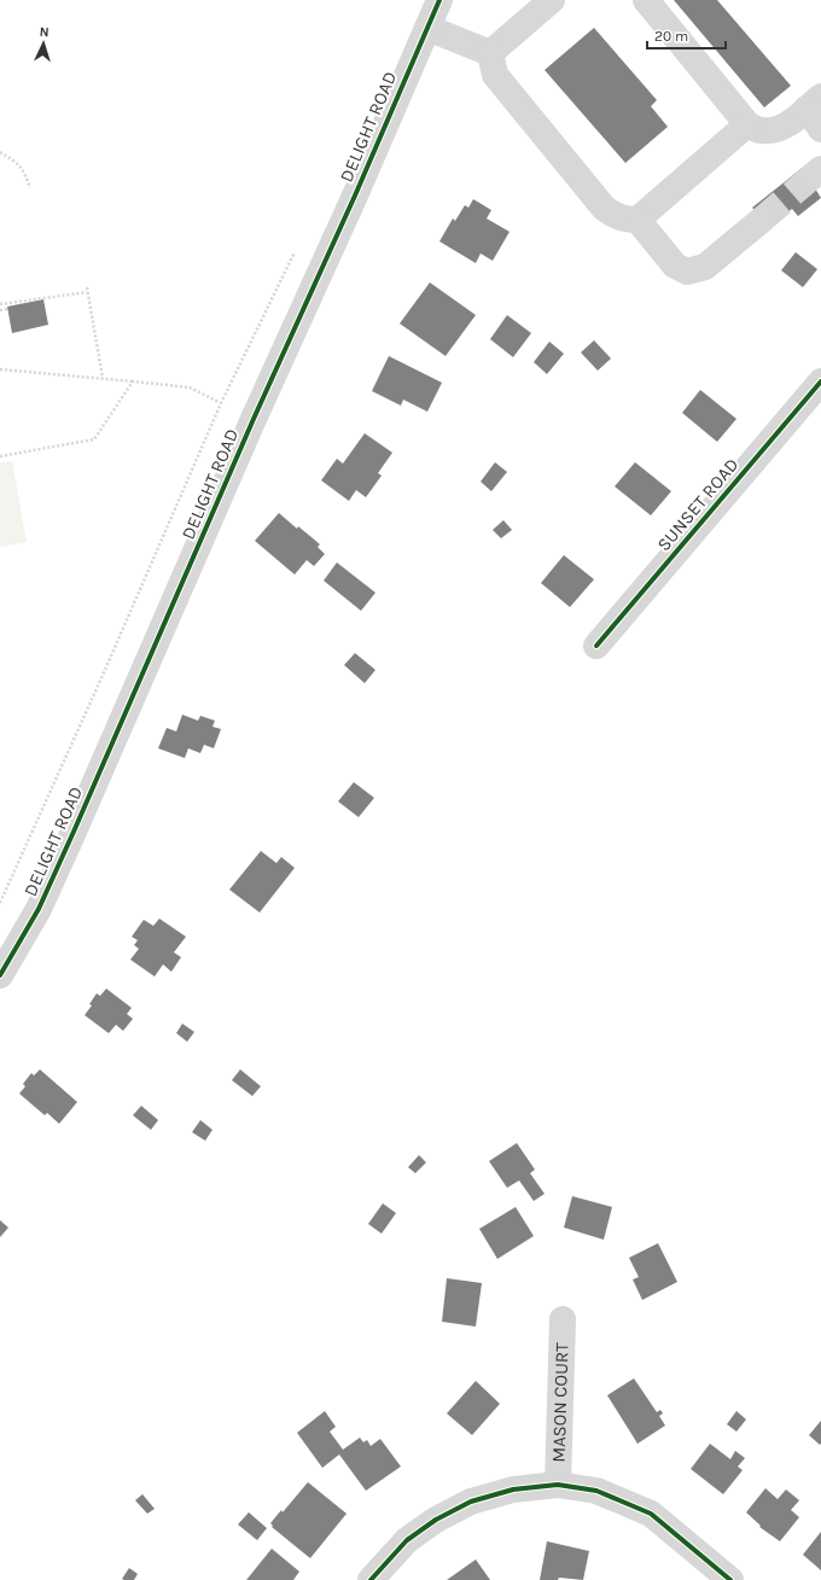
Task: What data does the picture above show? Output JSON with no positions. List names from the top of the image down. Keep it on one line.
{"streets":{"street":["DELIGHT ROAD","SUNSET ROAD","MASON COURT"]},"scale_bar":"20 m","north":"top"}
